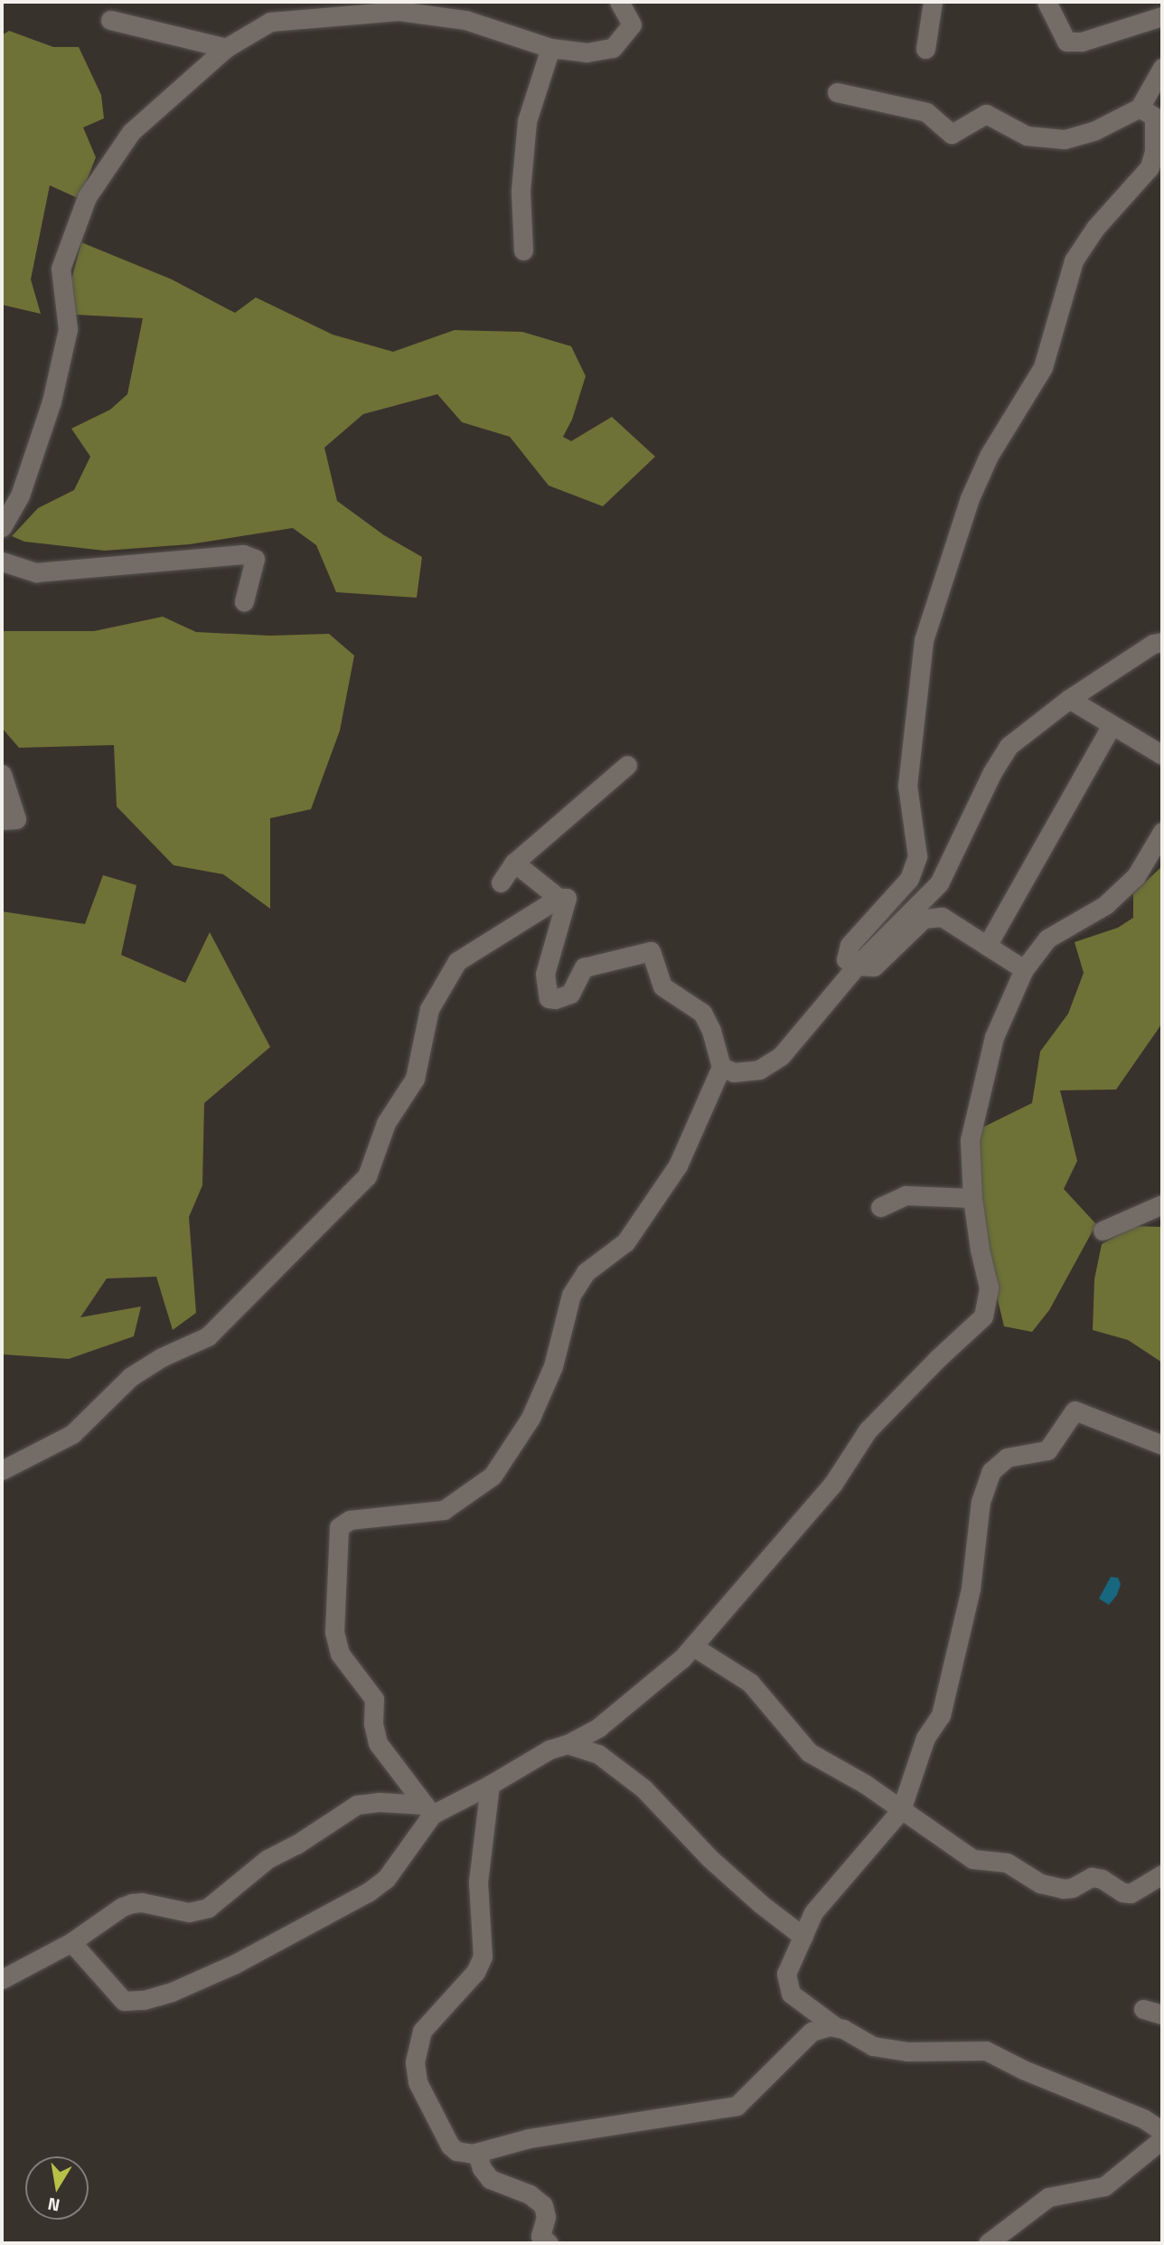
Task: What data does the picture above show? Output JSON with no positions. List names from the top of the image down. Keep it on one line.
{"north":"bottom"}
